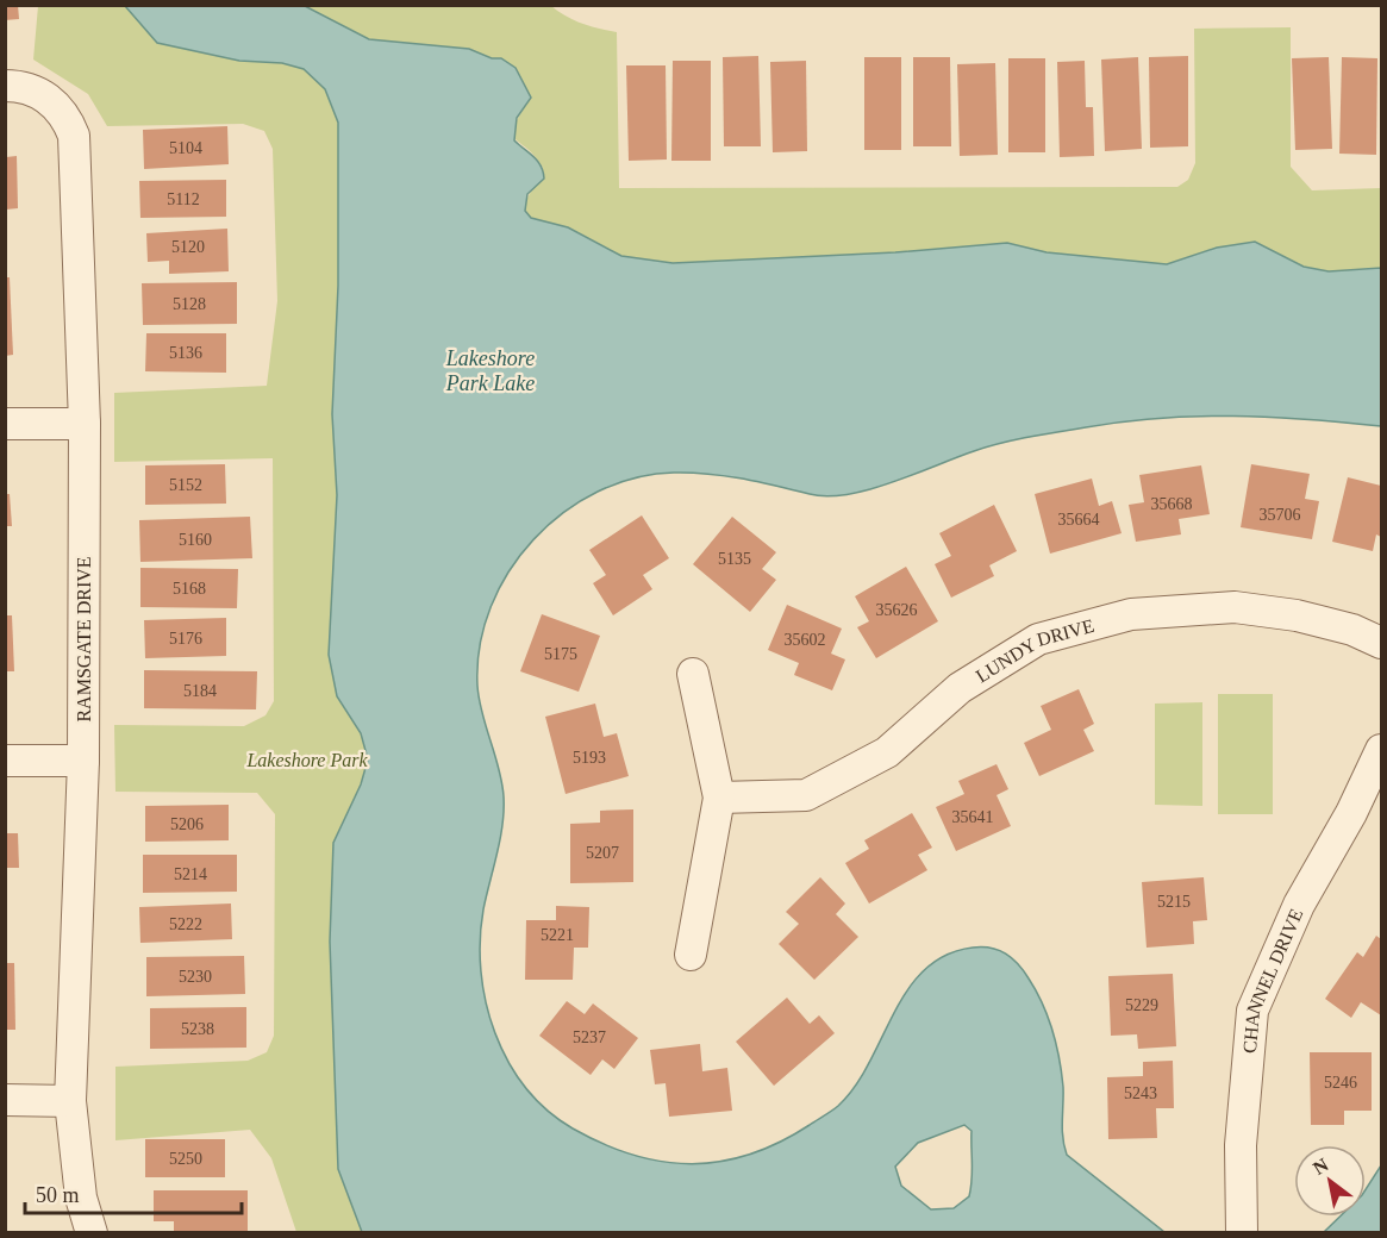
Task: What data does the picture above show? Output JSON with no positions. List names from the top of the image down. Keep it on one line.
{"streets":{"street":["RAMSGATE DRIVE","LUNDY DRIVE","CHANNEL DRIVE"]},"water":["Lakeshore Park Lake"],"parks":["Lakeshore Park"],"house_numbers":["5104","5112","5120","5128","5136","5152","35668","35706","35664","5160","5135","5168","35626","5176","35602","5175","5184","5193","35641","5206","5207","5214","5215","5222","5221","5230","5229","5238","5237","5246","5243","5250"],"scale_bar":"50 m","north":"top left"}
